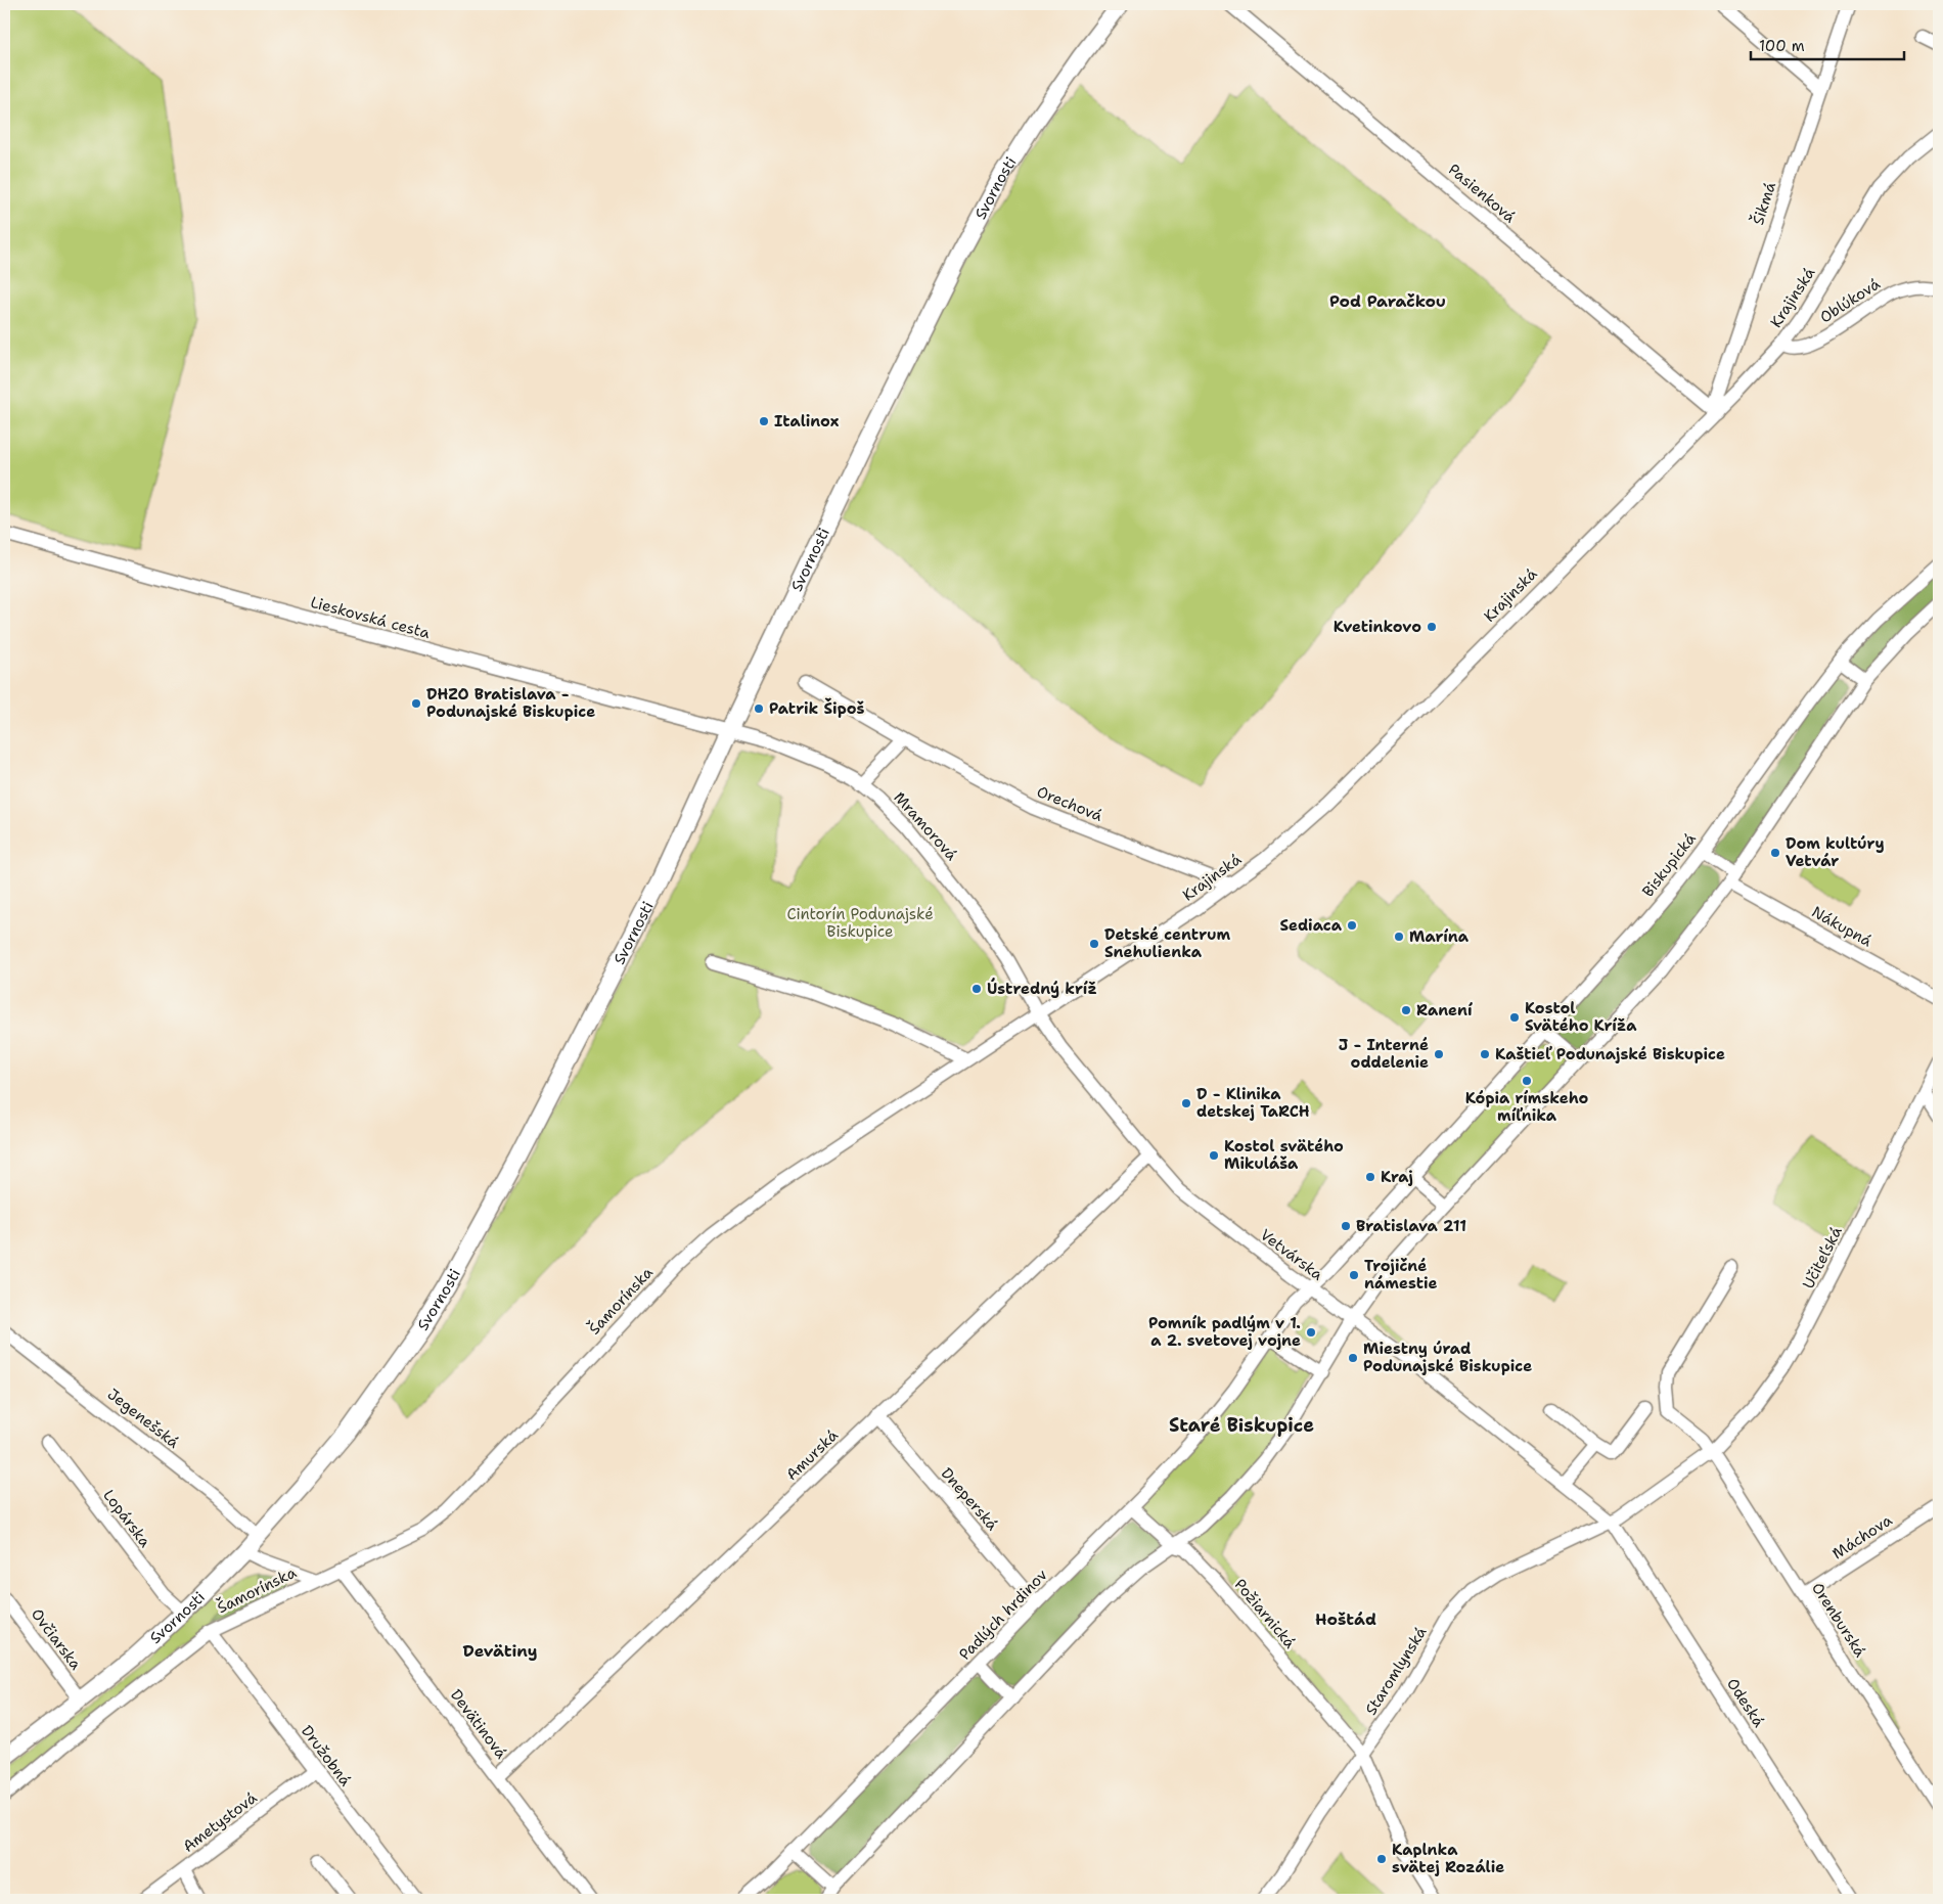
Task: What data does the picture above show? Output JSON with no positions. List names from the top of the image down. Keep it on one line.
{"streets":{"main road":["Svornosti"],"street":["Pasienková","Šikmá","Krajinská","Oblúková","Lieskovská cesta","Orechová","Mramorová","Biskupická","Nákupná","Vetvárska","Učiteľská","Šamorínska","Jegenešská","Amurská","Dneperská","Lopárska","Máchova","Požiarnická","Padlých hrdinov","Orenburská","Ovčiarska","Staromlynská","Odeská","Devätinová","Družobná","Ametystová"]},"crossings":[["Svornosti","Lieskovská cesta"],["Svornosti","Mramorová"],["Svornosti","Šamorínska"],["Svornosti","Jegenešská"],["Svornosti","Lopárska"],["Svornosti","Ovčiarska"],["Pasienková","Šikmá"],["Pasienková","Krajinská"],["Šikmá","Krajinská"],["Krajinská","Oblúková"],["Krajinská","Orechová"],["Krajinská","Mramorová"],["Krajinská","Vetvárska"],["Krajinská","Šamorínska"],["Lieskovská cesta","Mramorová"],["Mramorová","Vetvárska"],["Mramorová","Šamorínska"],["Biskupická","Nákupná"],["Vetvárska","Učiteľská"],["Vetvárska","Šamorínska"],["Vetvárska","Amurská"],["Vetvárska","Staromlynská"],["Vetvárska","Odeská"],["Učiteľská","Orenburská"],["Učiteľská","Staromlynská"],["Učiteľská","Odeská"],["Šamorínska","Devätinová"],["Šamorínska","Družobná"],["Amurská","Dneperská"],["Amurská","Devätinová"],["Dneperská","Padlých hrdinov"],["Máchova","Orenburská"],["Požiarnická","Padlých hrdinov"],["Požiarnická","Staromlynská"],["Staromlynská","Odeská"],["Družobná","Ametystová"]],"districts":["Pod Paračkou","Staré Biskupice","Hoštád","Devätiny"],"parks":["Cintorín Podunajské Biskupice"],"places":["Italinox","Kvetinkovo","DHZO Bratislava - Podunajské Biskupice","Patrik Šipoš","Dom kultúry Vetvár","Sediaca","Marína","Detské centrum Snehulienka","Ústredný kríž","Ranení","Kostol Svätého Kríža","J - Interné oddelenie","Kaštieľ Podunajské Biskupice","Kópia rímskeho míľnika","D - Klinika detskej TaRCH","Kostol svätého Mikuláša","Kraj","Bratislava 211","Trojičné námestie","Pomník padlým v 1. a 2. svetovej vojne","Miestny úrad Podunajské Biskupice","Kaplnka svätej Rozálie"],"scale_bar":"100 m"}
